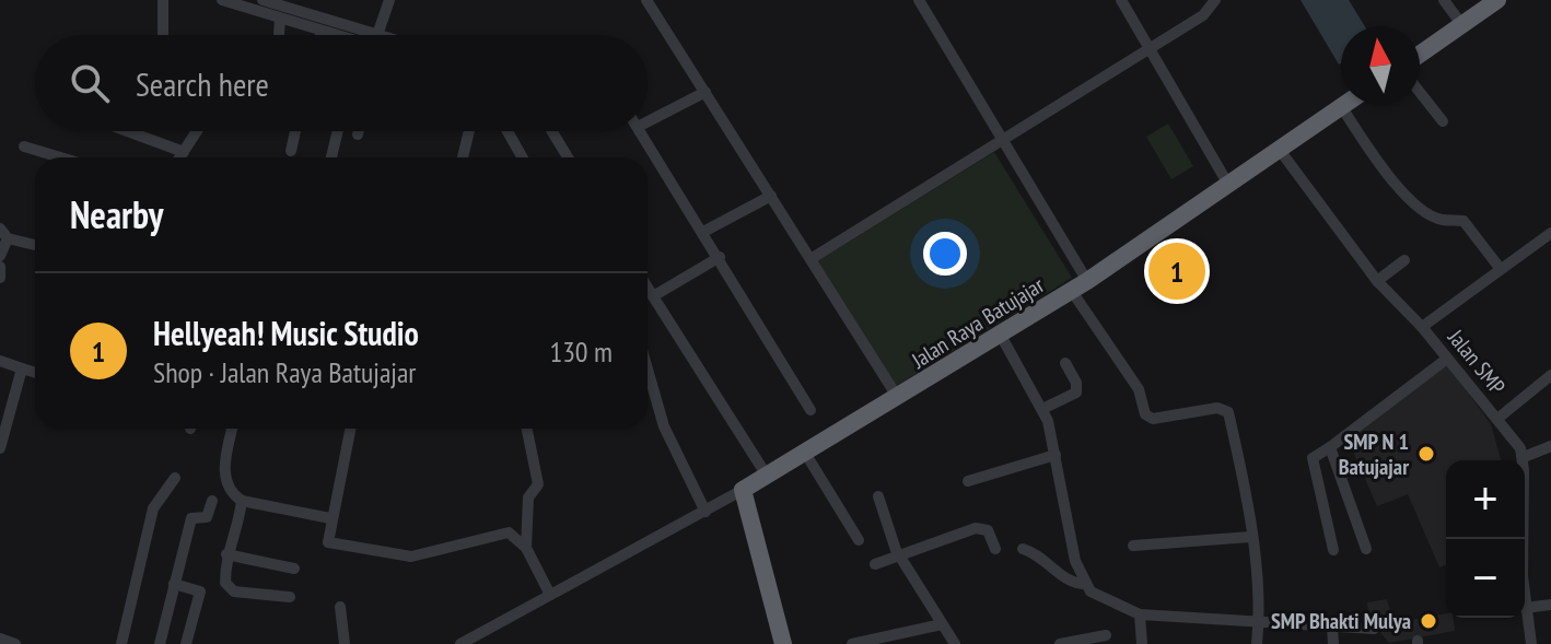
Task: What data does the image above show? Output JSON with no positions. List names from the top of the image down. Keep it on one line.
{"streets":{"highway":["Jalan Raya Batujajar"],"street":["Jalan SMP"]},"crossings":[["Jalan Raya Batujajar","Jalan SMP"]],"places":["SMP N 1 Batujajar","SMP Bhakti Mulya"],"north":"top","page":{"search":"Search here","heading":"Nearby","pins":"1","list":[{"mark":"1","name":"Hellyeah! Music Studio","note":"Shop · Jalan Raya Batujajar","value":"130 m"}],"map_buttons":["+","−"]}}
